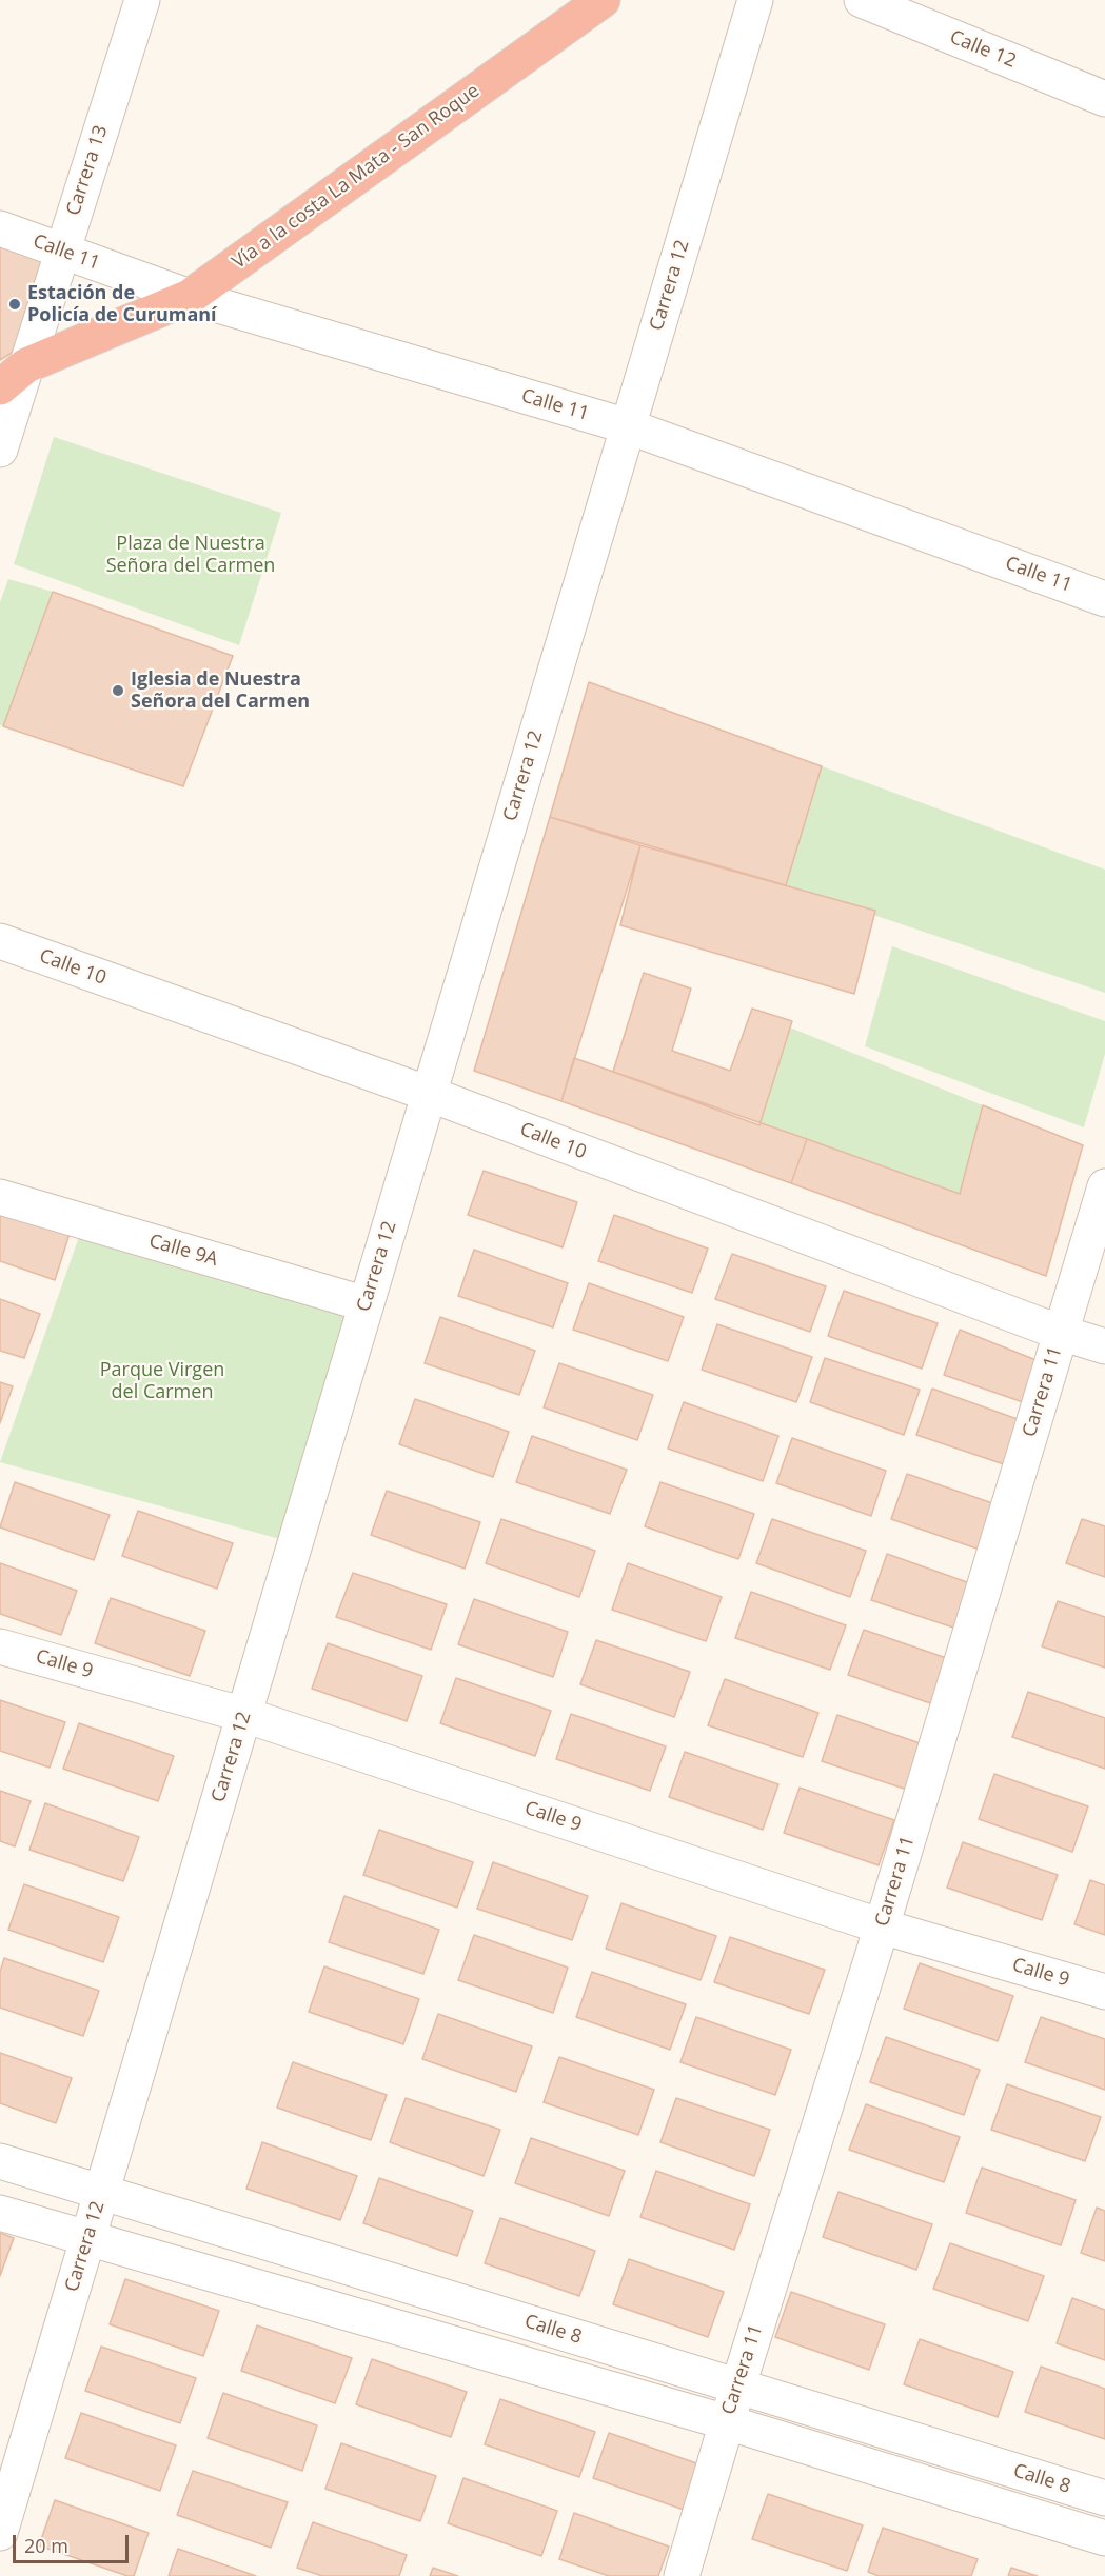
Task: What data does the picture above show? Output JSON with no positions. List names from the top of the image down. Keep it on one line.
{"streets":{"highway":["Vía a la costa La Mata - San Roque"],"street":["Calle 12","Carrera 13","Calle 11","Carrera 12","Calle 10","Calle 9A","Carrera 11","Calle 9","Calle 8"]},"crossings":[["Carrera 13","Vía a la costa La Mata - San Roque"],["Carrera 13","Calle 11"],["Vía a la costa La Mata - San Roque","Calle 11"],["Calle 11","Carrera 12"],["Carrera 12","Calle 10"],["Carrera 12","Calle 9A"],["Carrera 12","Calle 9"],["Carrera 12","Calle 8"],["Calle 10","Carrera 11"],["Carrera 11","Calle 9"],["Carrera 11","Calle 8"]],"parks":["Plaza de Nuestra Señora del Carmen","Parque Virgen del Carmen"],"places":["Estación de Policía de Curumaní","Iglesia de Nuestra Señora del Carmen"],"scale_bar":"20 m"}
